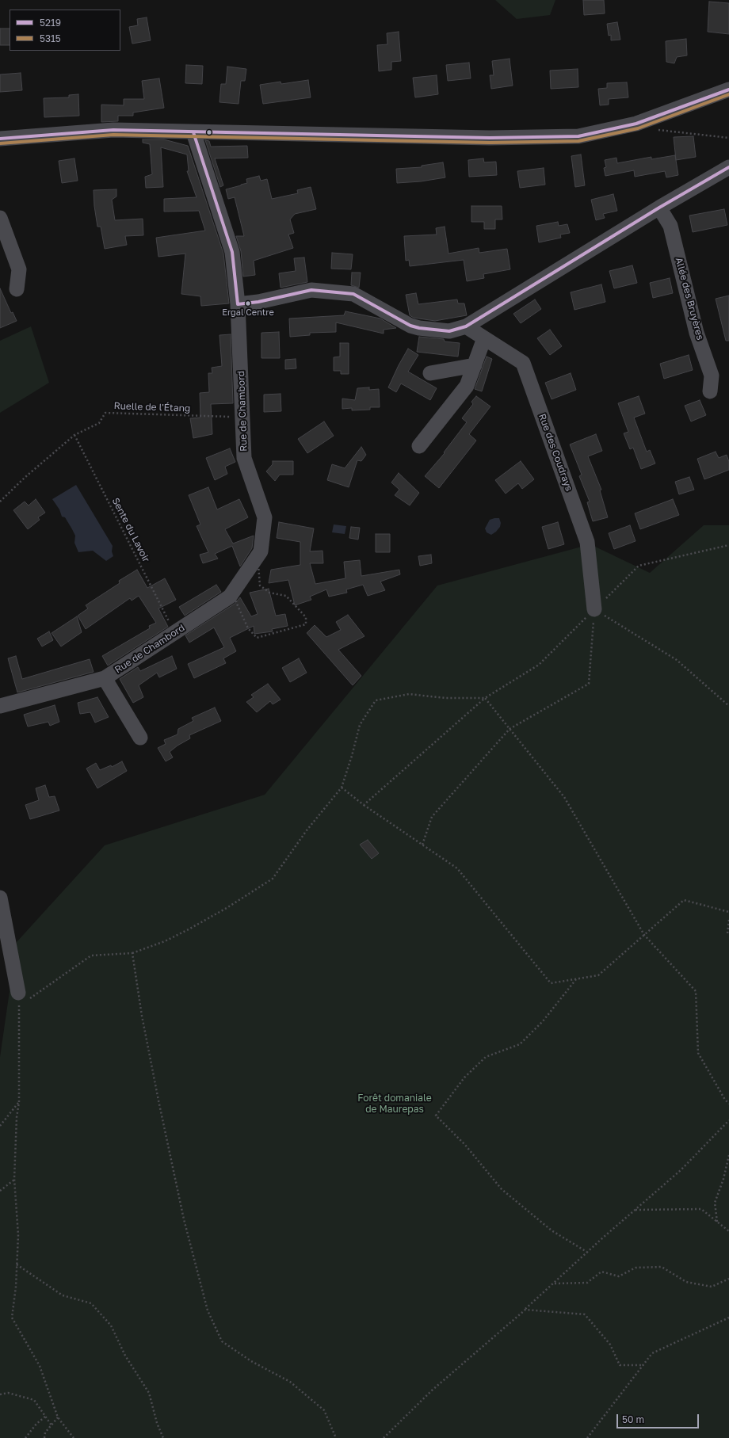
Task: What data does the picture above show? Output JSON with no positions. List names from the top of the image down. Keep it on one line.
{"streets":{"street":["Allée des Bruyères","Rue de Chambord","Rue des Coudrays"],"path":["Ruelle de l'Étang","Sente du Lavoir"]},"crossings":[["Ruelle de l'Étang","Rue de Chambord"],["Ruelle de l'Étang","Sente du Lavoir"],["Rue de Chambord","Sente du Lavoir"]],"parks":["Forêt domaniale de Maurepas"],"places":["Ergal Centre"],"lines":["transit line 5219","transit line 5315"],"legend":["5219","5315"],"scale_bar":"50 m"}
